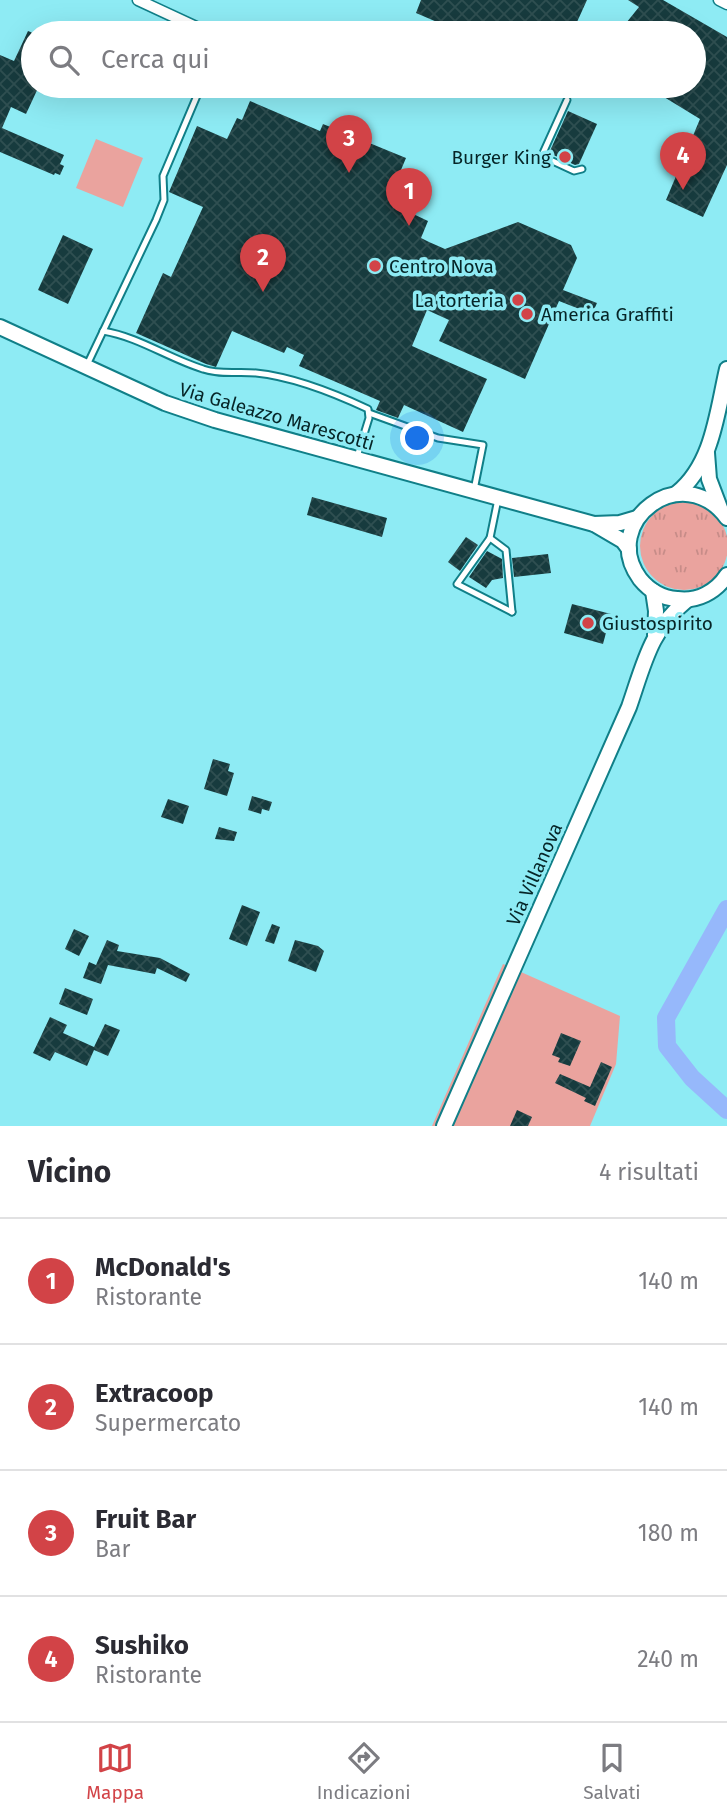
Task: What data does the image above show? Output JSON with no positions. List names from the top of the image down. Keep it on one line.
{"streets":{"main road":["Via Galeazzo Marescotti","Via Villanova"]},"places":["Burger King","Centro Nova","La torteria","America Graffiti","Giustospirito"],"page":{"search":"Cerca qui","pins":["3","4","1","2"],"heading":["Vicino","4 risultati"],"list":[{"mark":"1","name":"McDonald's","note":"Ristorante","value":"140 m"},{"mark":"2","name":"Extracoop","note":"Supermercato","value":"140 m"},{"mark":"3","name":"Fruit Bar","note":"Bar","value":"180 m"},{"mark":"4","name":"Sushiko","note":"Ristorante","value":"240 m"}],"nav":["Mappa","Indicazioni","Salvati"]}}
